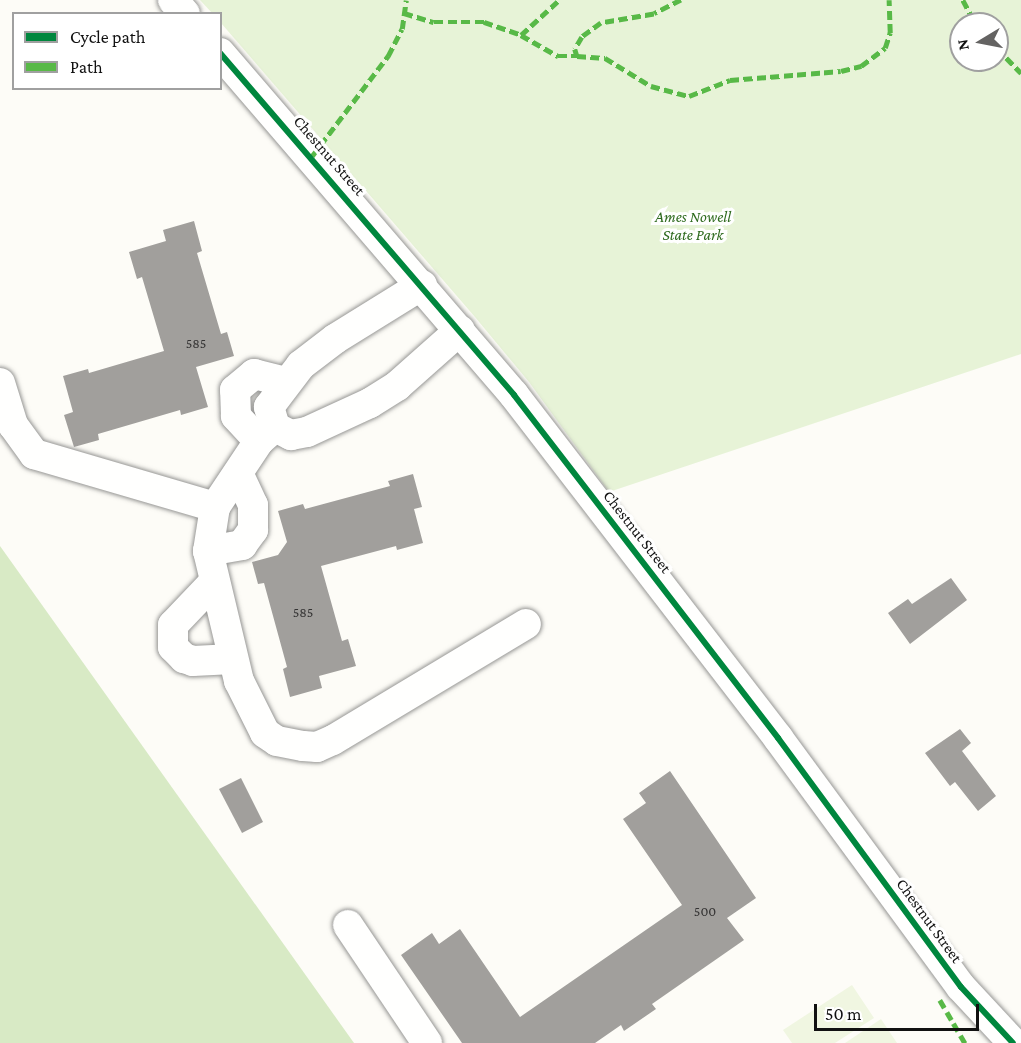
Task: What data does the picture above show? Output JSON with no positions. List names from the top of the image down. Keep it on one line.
{"streets":{"street":["Chestnut Street"]},"parks":["Ames Nowell State Park"],"house_numbers":["585","585","500"],"legend":["Cycle path","Path"],"scale_bar":"50 m","north":"left"}
